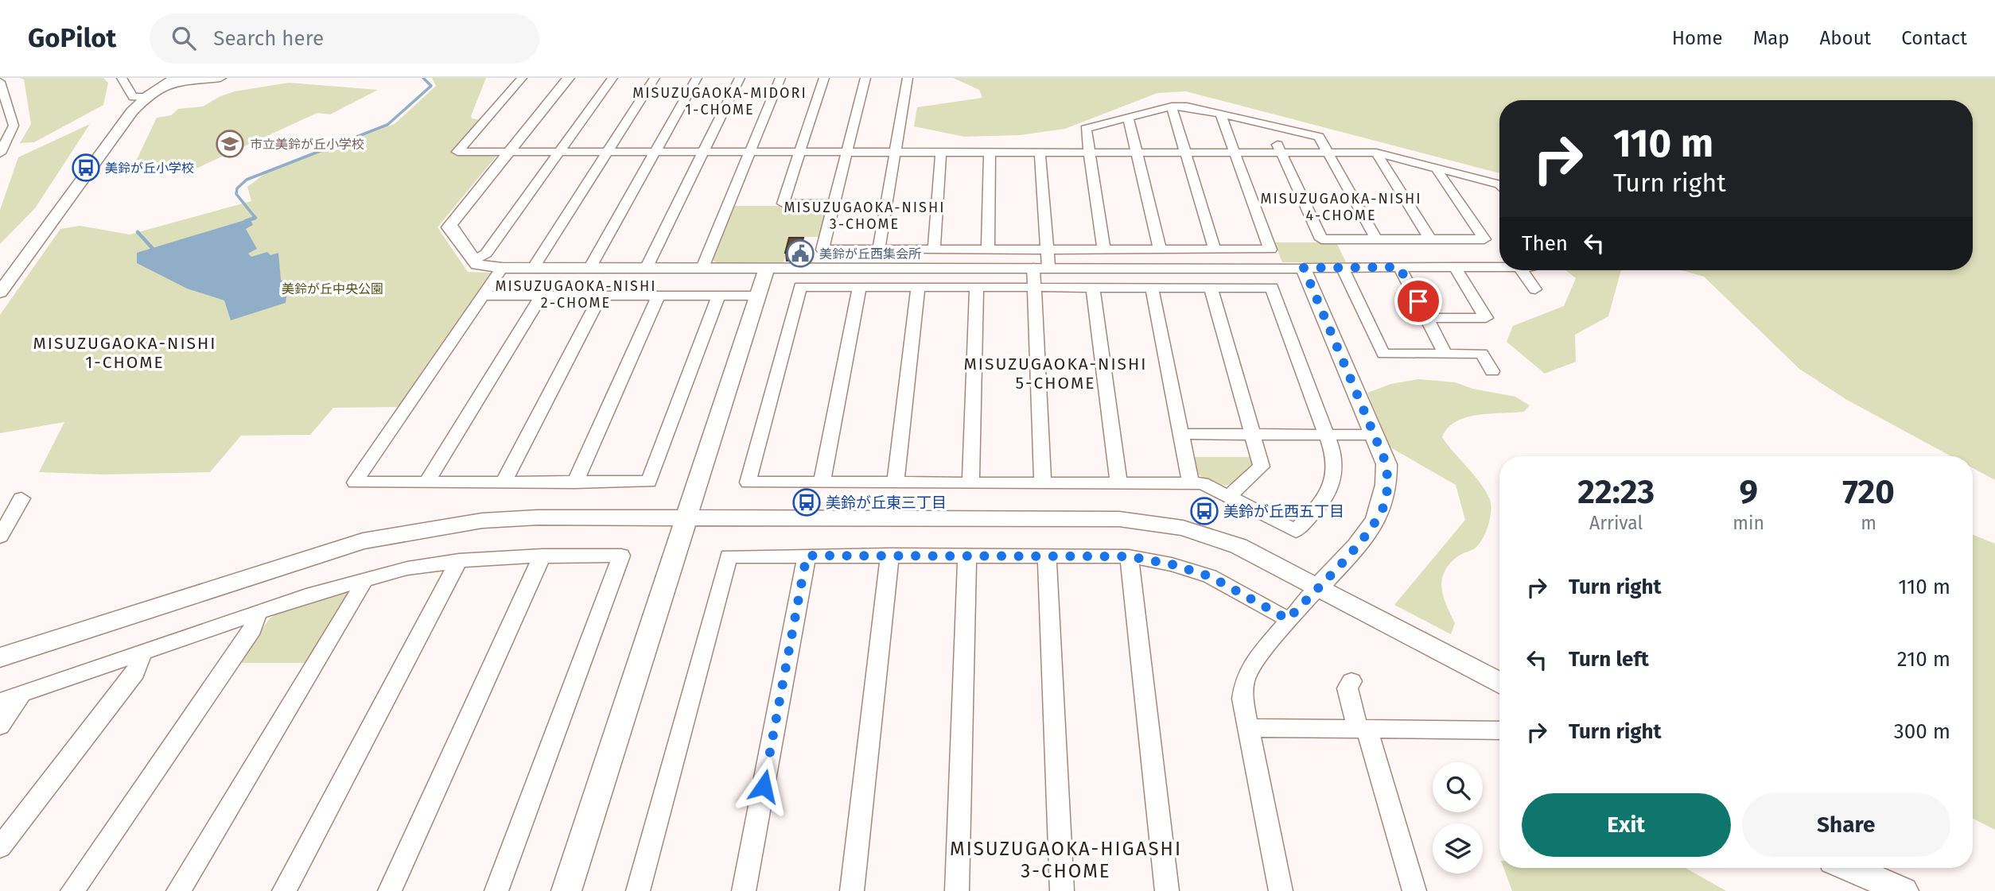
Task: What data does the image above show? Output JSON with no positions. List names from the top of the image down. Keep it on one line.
{"districts":["MISUZUGAOKA-MIDORI 1-CHOME","MISUZUGAOKA-NISHI 4-CHOME","MISUZUGAOKA-NISHI 3-CHOME","MISUZUGAOKA-NISHI 2-CHOME","MISUZUGAOKA-NISHI 1-CHOME","MISUZUGAOKA-NISHI 5-CHOME","MISUZUGAOKA-HIGASHI 3-CHOME"],"parks":["美鈴が丘中央公園"],"places":{"school or university":["市立美鈴が丘小学校"],"bus stop":["美鈴が丘小学校","美鈴が丘東三丁目","美鈴が丘西五丁目"],"public building":["美鈴が丘西集会所"]},"page":{"header":"GoPilot","search":"Search here","nav":["Home","Map","About","Contact"],"turn":["110 m","Turn right"],"then":"Then","eta":["22:23","Arrival","9","min","720","m"],"list":[{"name":"Turn right","value":"110 m"},{"name":"Turn left","value":"210 m"},{"name":"Turn right","value":"300 m"}],"buttons":["Exit","Share"]}}
